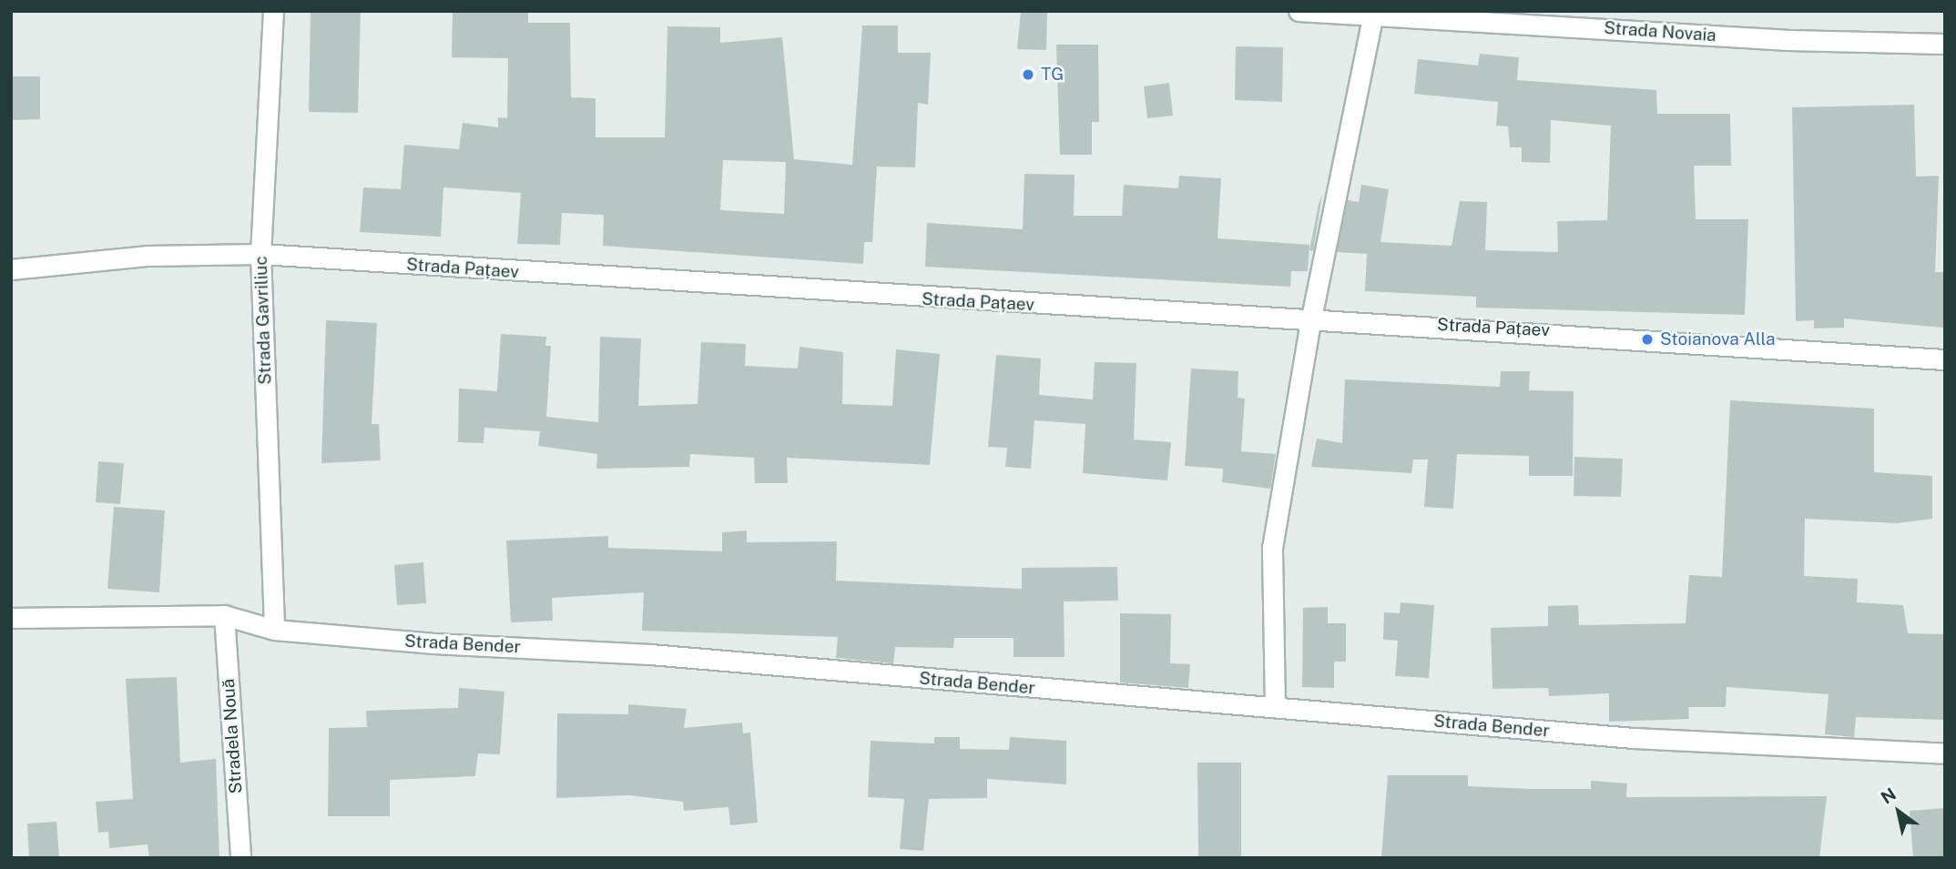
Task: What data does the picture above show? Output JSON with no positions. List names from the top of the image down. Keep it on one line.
{"streets":{"street":["Strada Novaia","Strada Pațaev","Strada Gavriliuc","Strada Bender","Stradela Nouă"]},"crossings":[["Strada Pațaev","Strada Gavriliuc"],["Strada Gavriliuc","Strada Bender"],["Strada Bender","Stradela Nouă"]],"places":["TG","Stoianova Alla"],"north":"top left"}
